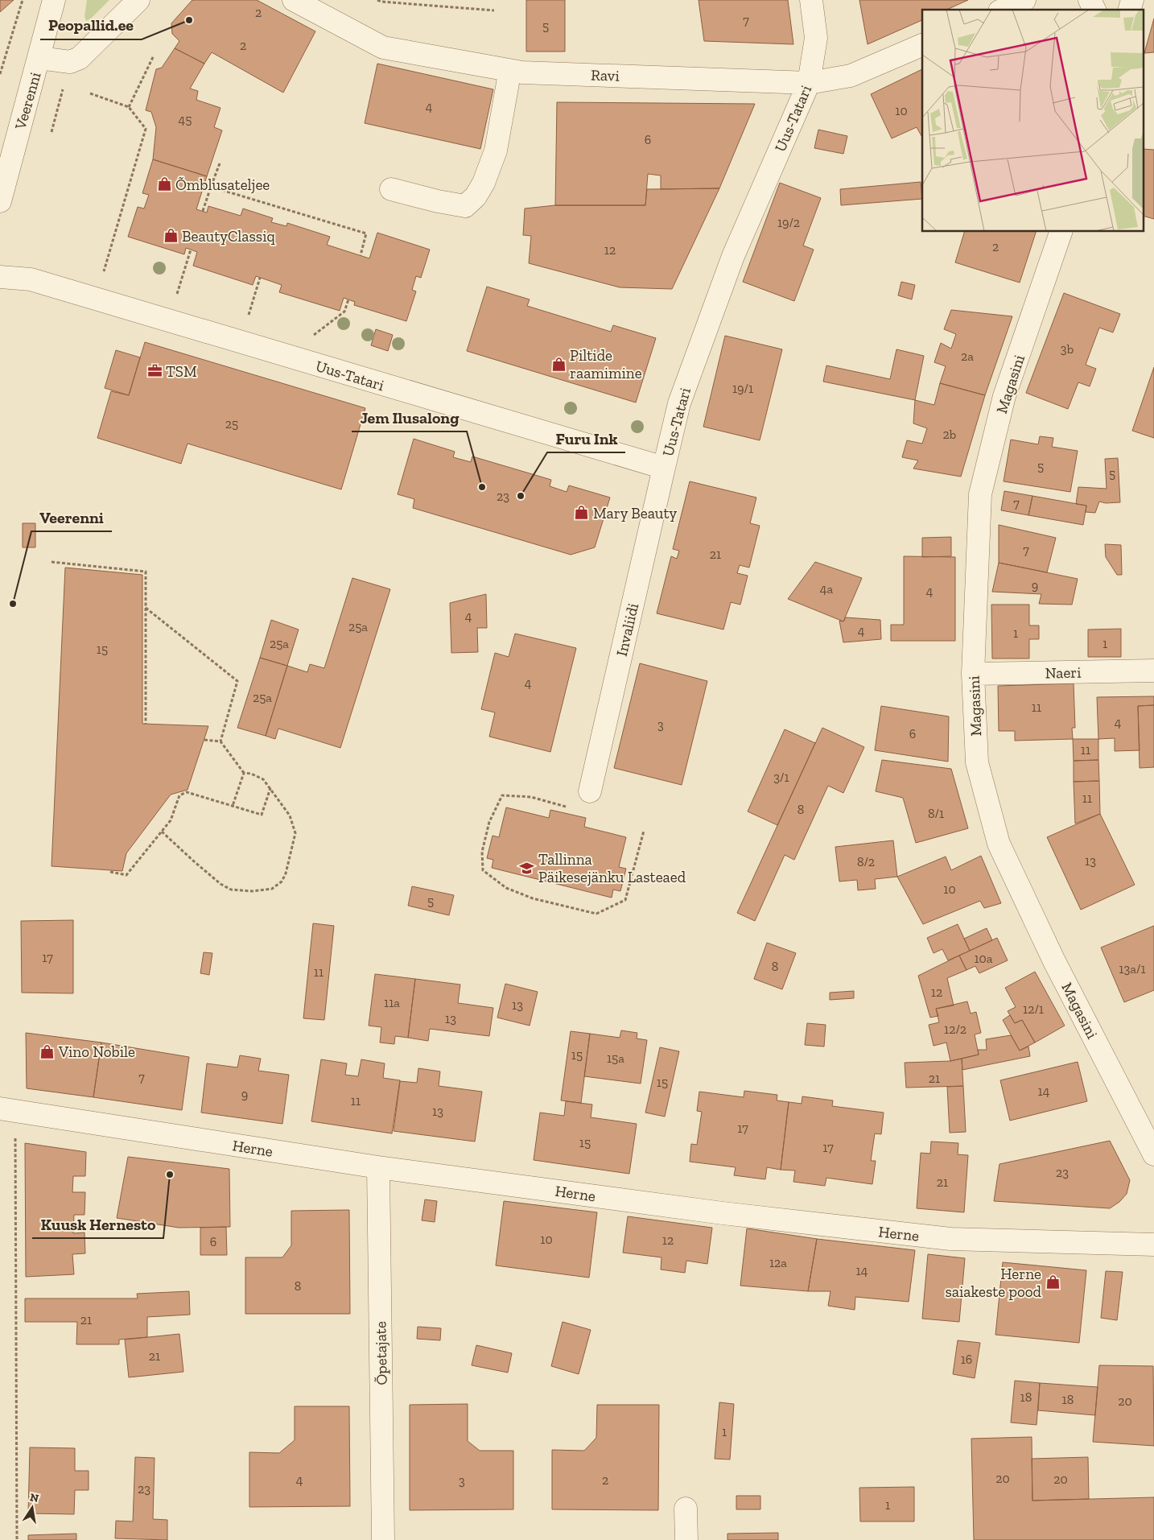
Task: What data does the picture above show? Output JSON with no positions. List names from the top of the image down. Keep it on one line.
{"streets":{"street":["Ravi","Veerenni","Uus-Tatari","Magasini","Invaliidi","Naeri","Herne","Õpetajate"]},"crossings":[["Ravi","Uus-Tatari"],["Uus-Tatari","Invaliidi"],["Magasini","Naeri"],["Herne","Õpetajate"]],"places":{"other":["Peopallid.ee","Jem Ilusalong","Furu Ink","Veerenni","Kuusk Hernesto"],"shop":["Õmblusateljee","BeautyClassiq","Piltide raamimine","Mary Beauty","Vino Nobile","Herne saiakeste pood"],"office":["TSM"],"school or university":["Tallinna Päikesejänku Lasteaed"]},"house_numbers":["2","7","5","2","4","10","45","6","19/2","2","12","3b","2a","19/1","25","2b","5","5","23","7","7","21","9","4a","4","4","25a","4","1","25a","1","15","4","25a","11","4","3","6","11","3/1","11","8","8/1","13","8/2","10","5","17","10a","8","13a/1","11","12","11a","13","12/1","13","12/2","15","15a","7","21","15","14","9","11","13","17","15","17","23","21","10","12","6","12a","14","8","21","21","16","18","18","20","1","20","20","4","2","3","23","1"],"north":"top"}
